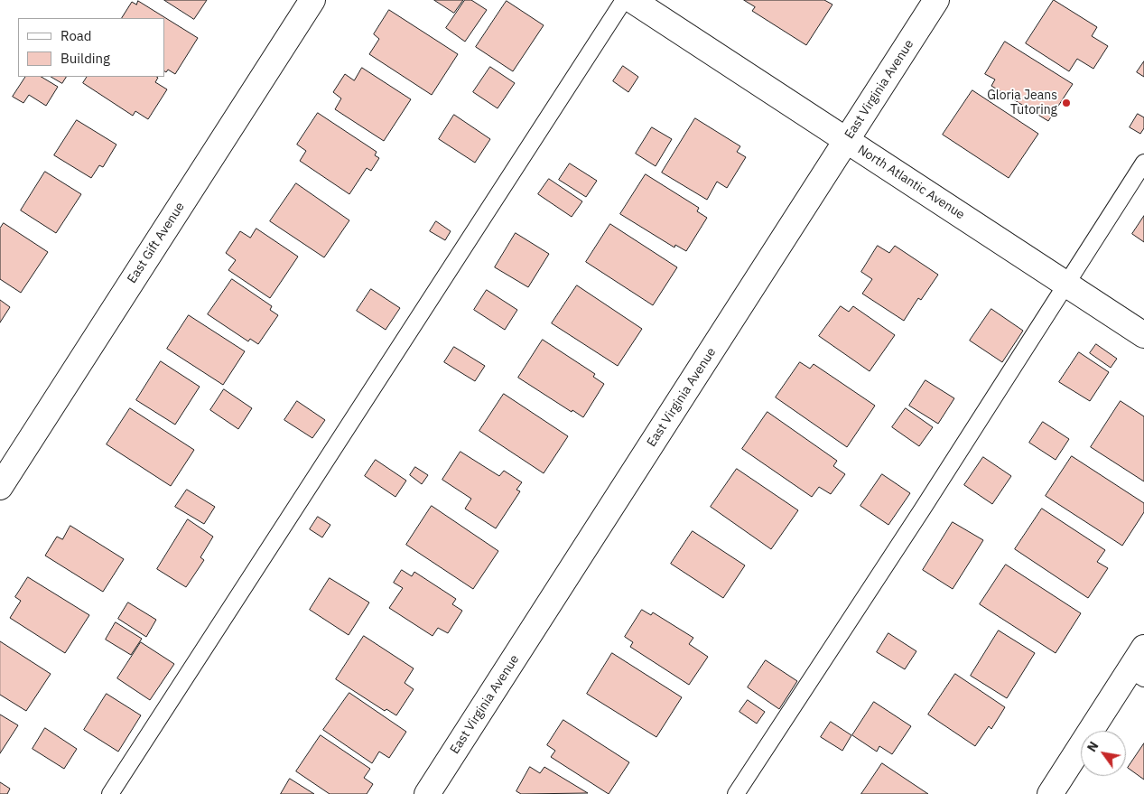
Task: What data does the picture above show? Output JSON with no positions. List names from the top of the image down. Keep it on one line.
{"streets":{"street":["East Virginia Avenue","North Atlantic Avenue","East Gift Avenue"]},"crossings":[["East Virginia Avenue","North Atlantic Avenue"]],"places":["Gloria Jeans Tutoring"],"legend":["Road","Building"],"north":"top left"}
